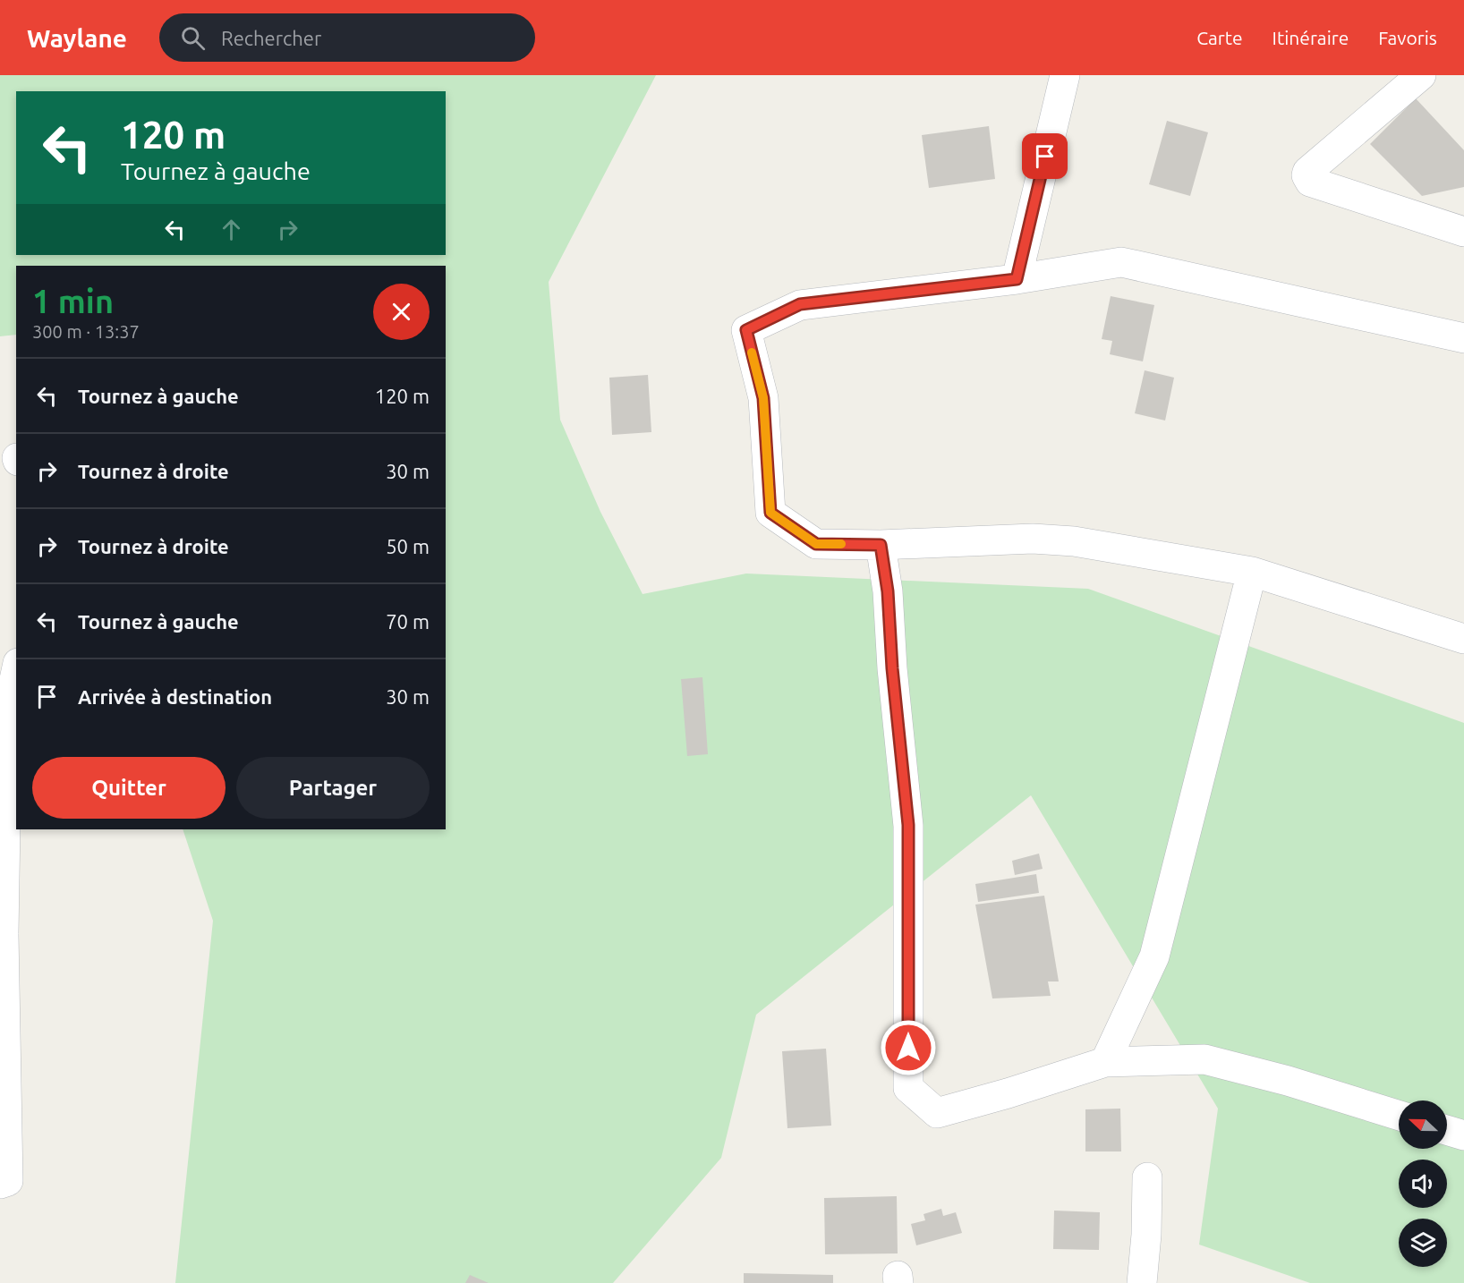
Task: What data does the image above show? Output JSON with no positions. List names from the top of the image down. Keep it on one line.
{"north":"left","page":{"header":"Waylane","search":"Rechercher","nav":["Carte","Itinéraire","Favoris"],"turn":["120 m","Tournez à gauche"],"heading":["1 min","300 m · 13:37"],"list":[{"name":"Tournez à gauche","value":"120 m"},{"name":"Tournez à droite","value":"30 m"},{"name":"Tournez à droite","value":"50 m"},{"name":"Tournez à gauche","value":"70 m"},{"name":"Arrivée à destination","value":"30 m"}],"buttons":["Quitter","Partager"]}}
